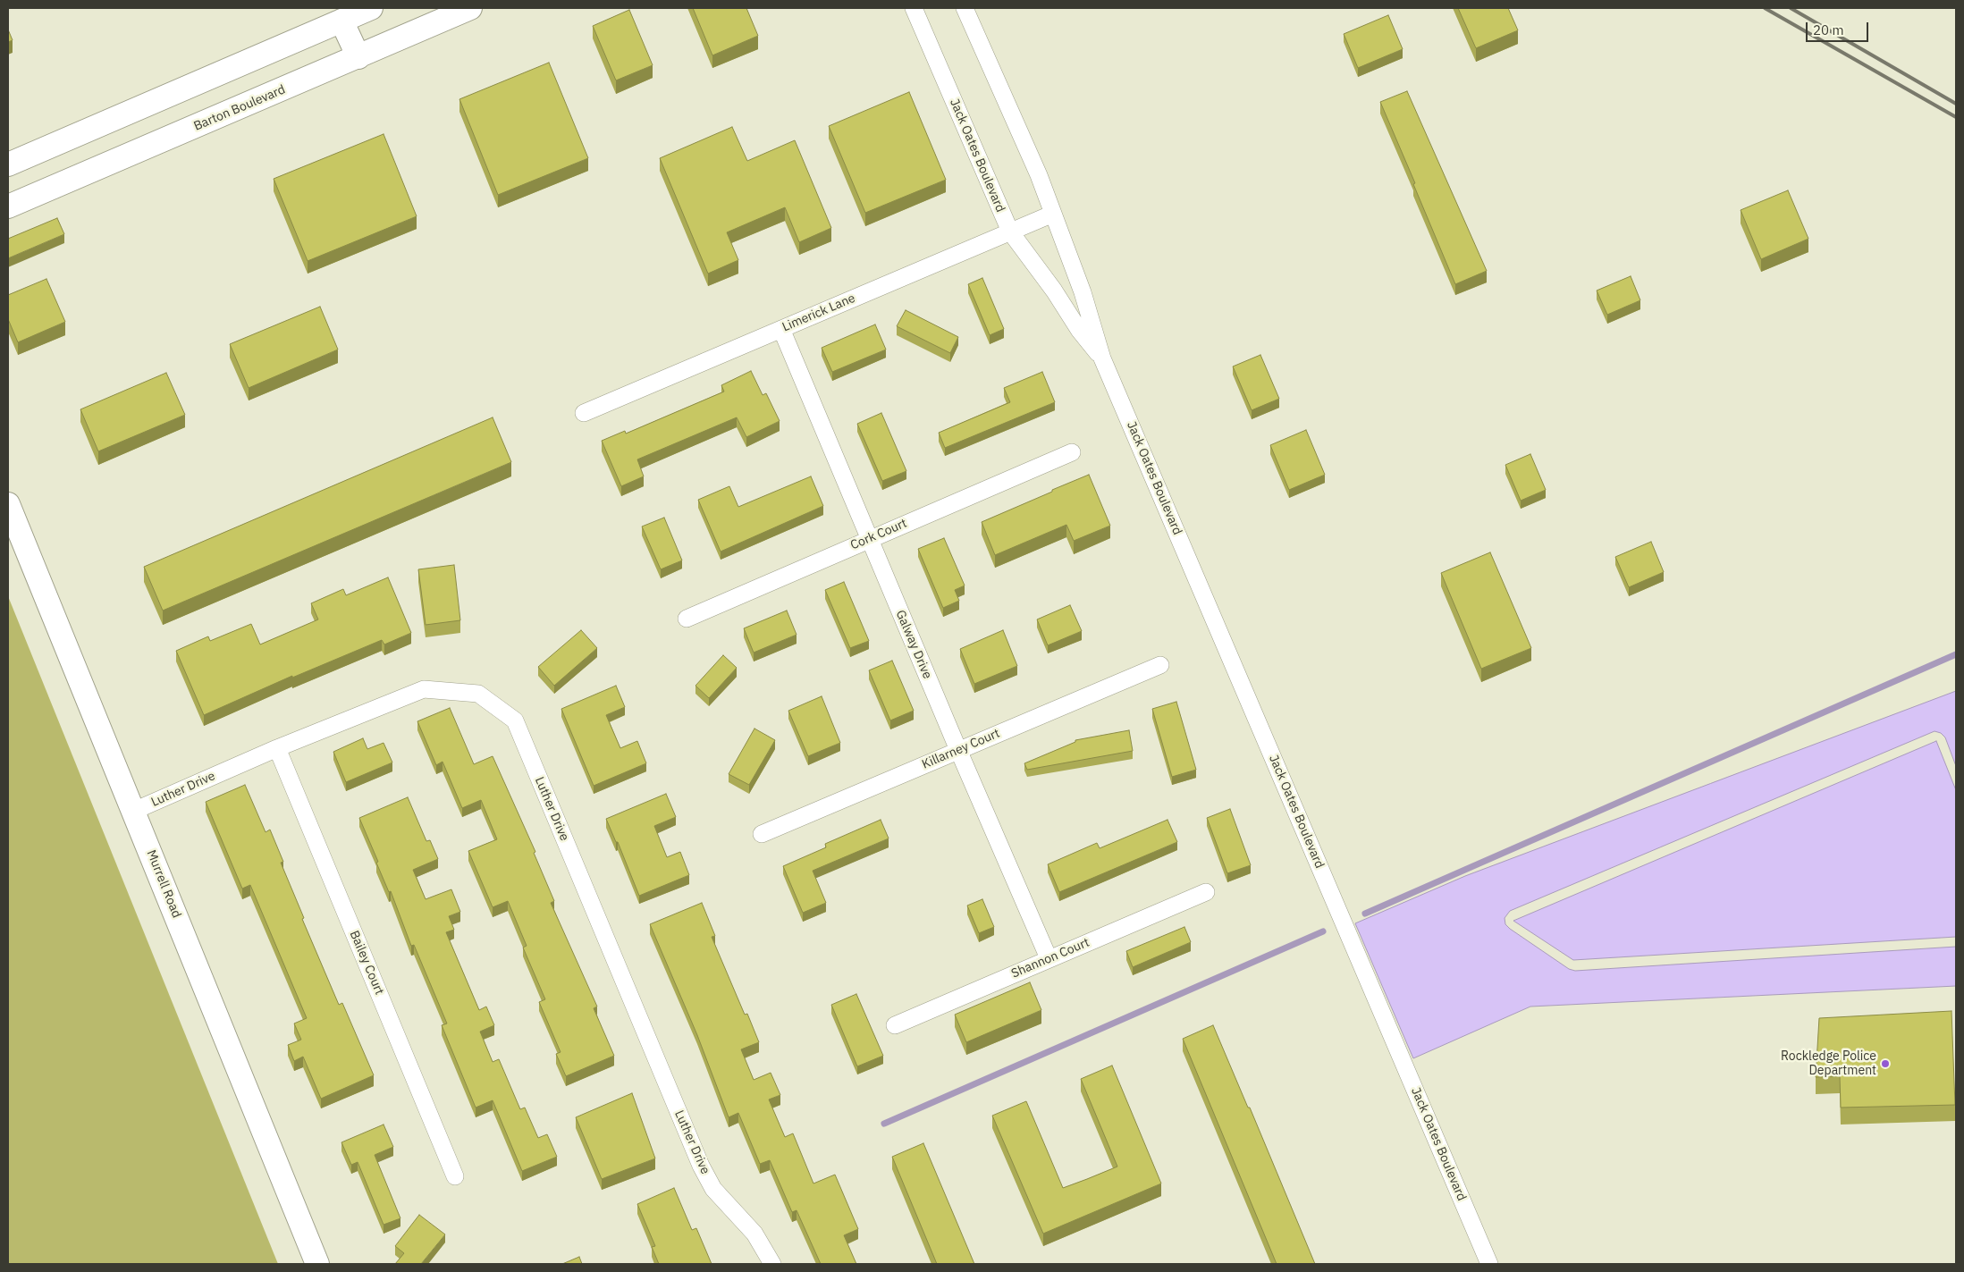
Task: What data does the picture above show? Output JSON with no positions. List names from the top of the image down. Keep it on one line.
{"streets":{"main road":["Barton Boulevard","Murrell Road"],"street":["Jack Oates Boulevard","Limerick Lane","Cork Court","Galway Drive","Killarney Court","Luther Drive","Shannon Court","Bailey Court"]},"crossings":[["Jack Oates Boulevard","Limerick Lane"],["Limerick Lane","Galway Drive"],["Cork Court","Galway Drive"],["Galway Drive","Killarney Court"],["Galway Drive","Shannon Court"],["Luther Drive","Murrell Road"],["Luther Drive","Bailey Court"]],"places":["Rockledge Police Department"],"scale_bar":"20 m"}
